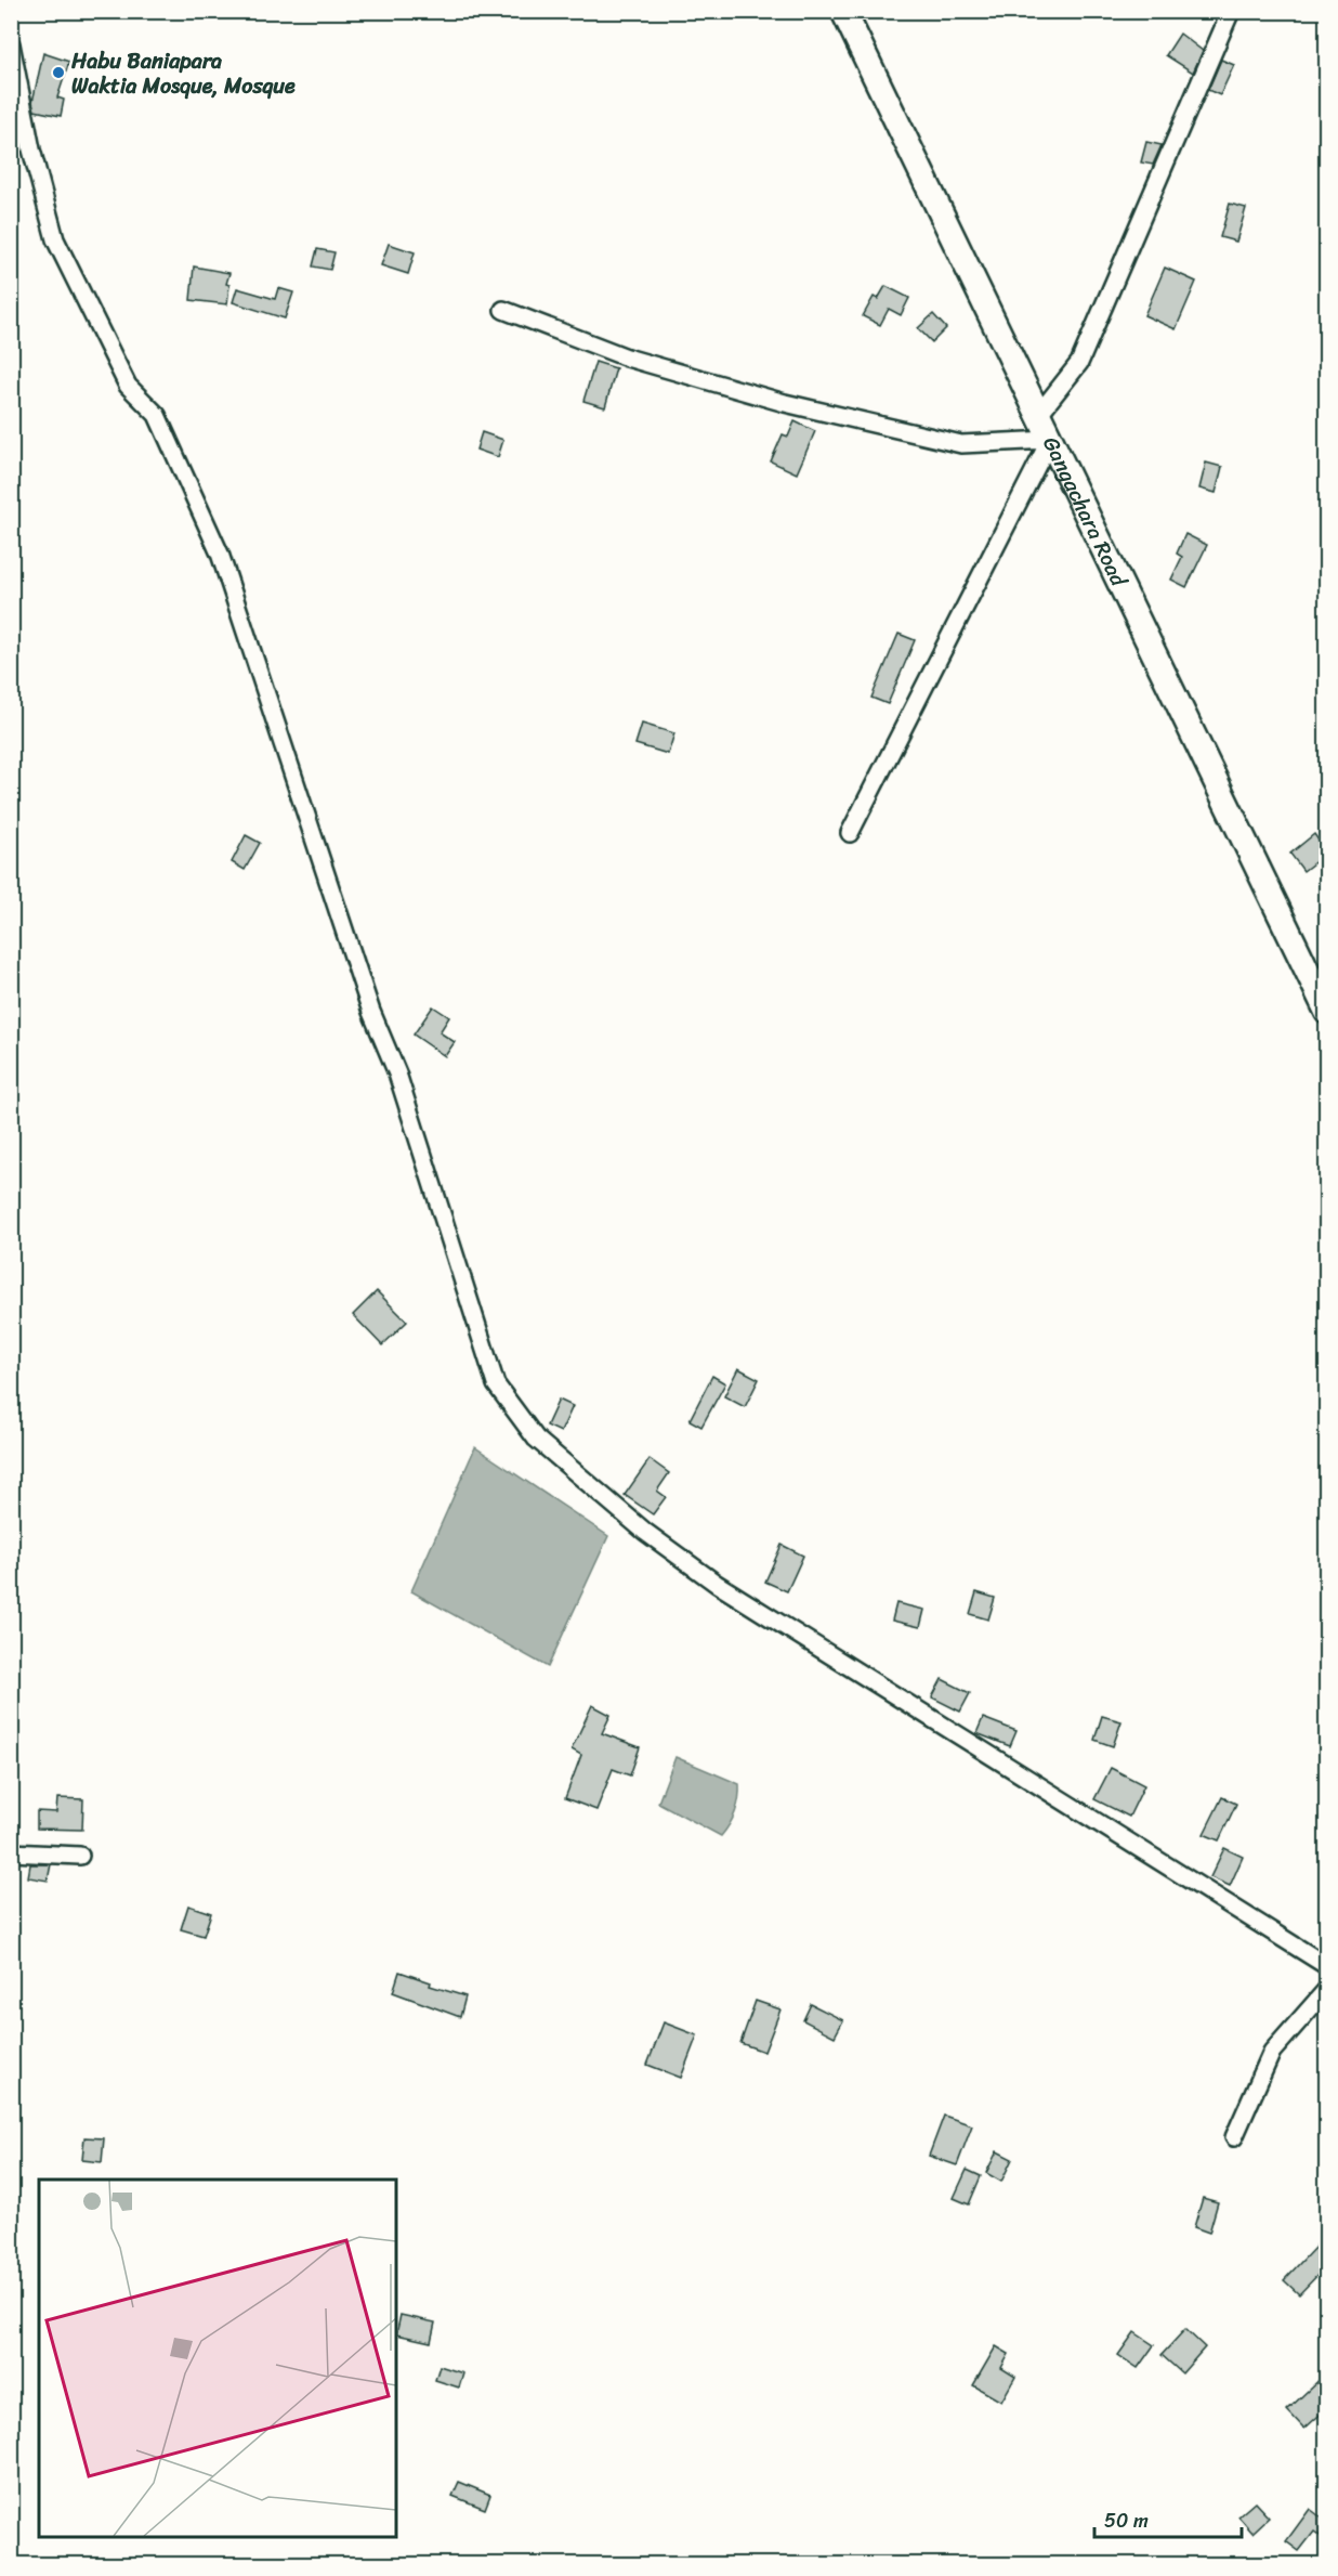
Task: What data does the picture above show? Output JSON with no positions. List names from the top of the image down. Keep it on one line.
{"streets":{"main road":["Gangachara Road"]},"places":["Habu Baniapara Waktia Mosque, Mosque"],"scale_bar":"50 m"}
